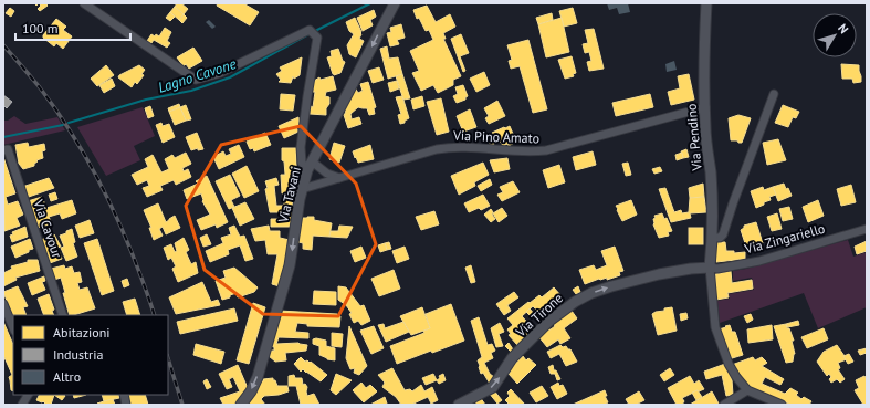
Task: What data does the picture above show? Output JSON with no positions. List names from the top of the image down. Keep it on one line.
{"streets":{"street":["Via Pino Amato","Via Pendino","Via Tavani","Via Cavour","Via Zingariello","Via Tirone"]},"crossings":[["Via Pino Amato","Via Pendino"],["Via Pino Amato","Via Tavani"],["Via Pendino","Via Zingariello"],["Via Pendino","Via Tirone"],["Via Zingariello","Via Tirone"]],"one_way":["Via Tavani","Via Tirone"],"water":["Lagno Cavone"],"legend":["Abitazioni","Industria","Altro"],"scale_bar":"100 m","north":"top right"}
